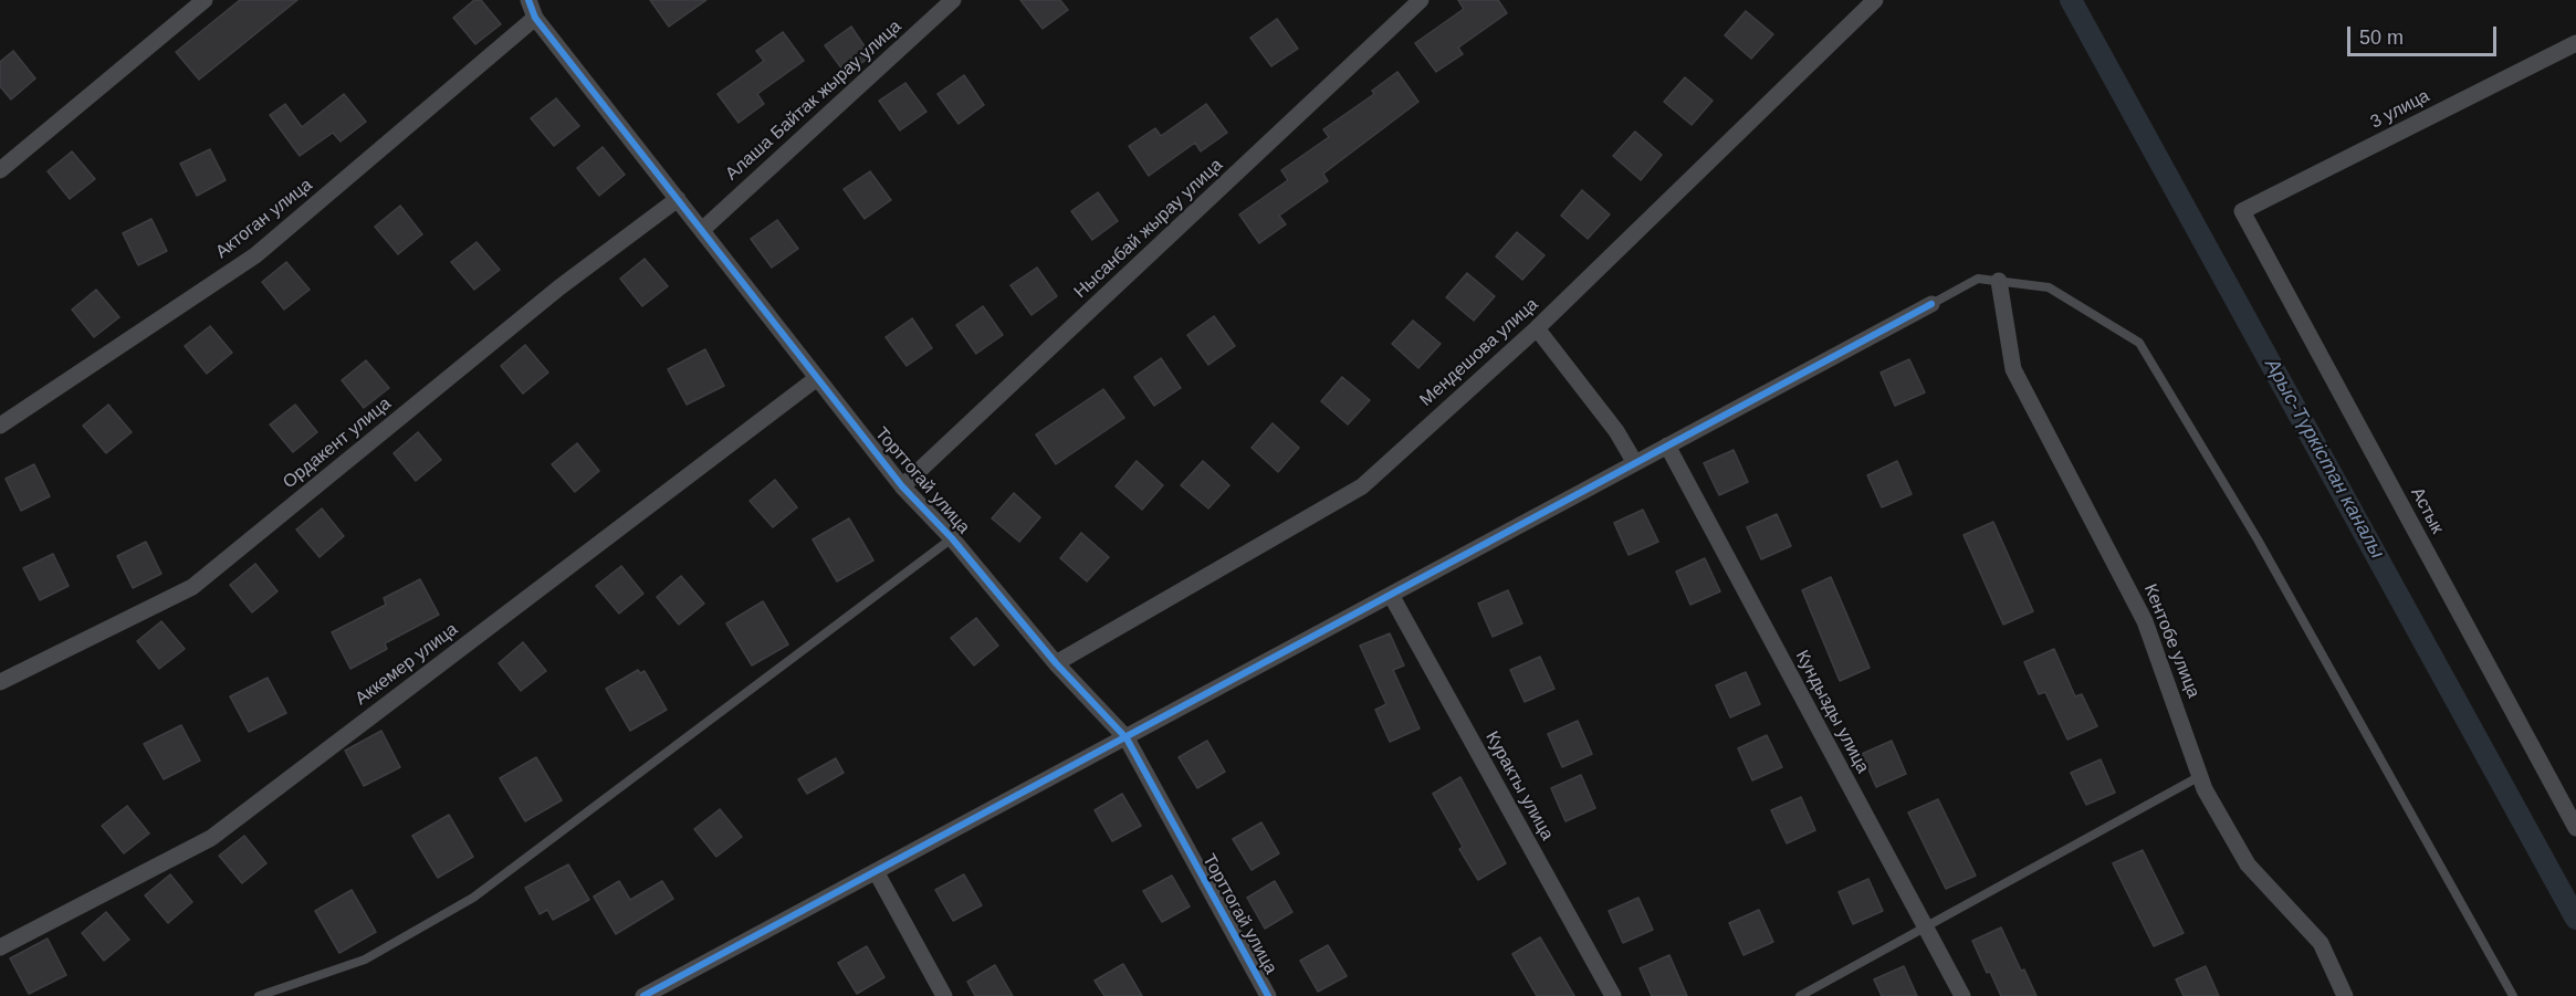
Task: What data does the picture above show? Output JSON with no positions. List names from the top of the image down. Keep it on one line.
{"streets":{"street":["Алаша Байтак жырау улица","3 улица","Актоган улица","Нысанбай жырау улица","Мендешова улица","Ордакент улица","Торттогай улица","Астык","Кентобе улица","Аккемер улица","Кундызды улица","Куракты улица"]},"crossings":[["Алаша Байтак жырау улица","Торттогай улица"],["3 улица","Астык"],["Актоган улица","Торттогай улица"],["Нысанбай жырау улица","Торттогай улица"],["Мендешова улица","Торттогай улица"],["Ордакент улица","Торттогай улица"],["Торттогай улица","Аккемер улица"]],"water":["Арыс-Түркістан каналы"],"scale_bar":"50 m"}
